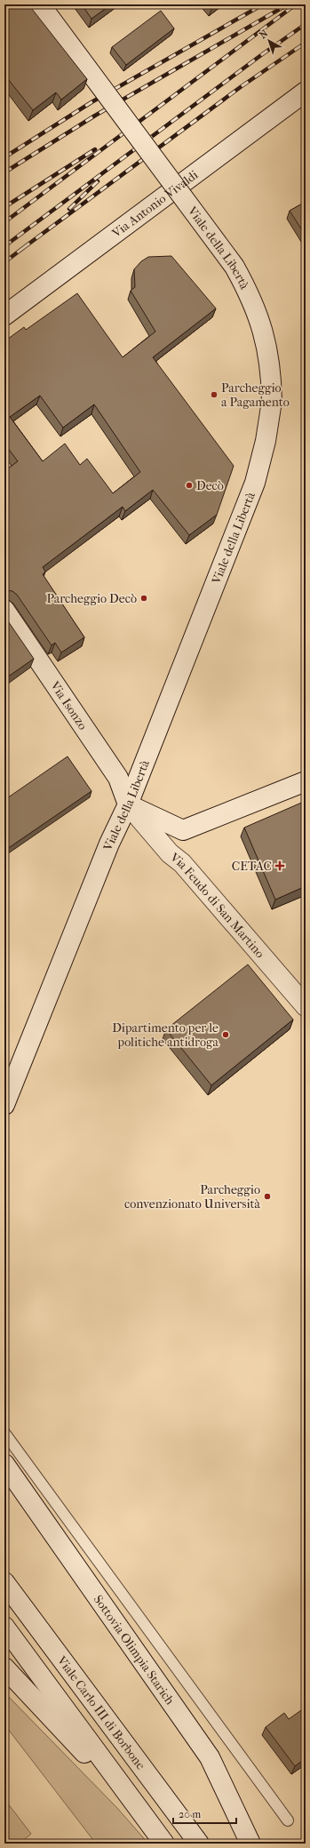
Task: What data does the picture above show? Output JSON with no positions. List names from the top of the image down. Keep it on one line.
{"streets":{"street":["Via Antonio Vivaldi","Viale della Libertà","Via Isonzo","Via Feudo di San Martino","Sottovia Olimpia Starich","Viale Carlo III di Borbone"]},"crossings":[["Viale della Libertà","Via Isonzo"],["Viale della Libertà","Via Feudo di San Martino"],["Via Isonzo","Via Feudo di San Martino"]],"places":{"other":["Parcheggio a Pagamento","Decò","Parcheggio Decò","Dipartimento per le politiche antidroga","Parcheggio convenzionato Università"],"health":["CETAC"]},"scale_bar":"20 m","north":"top left"}
